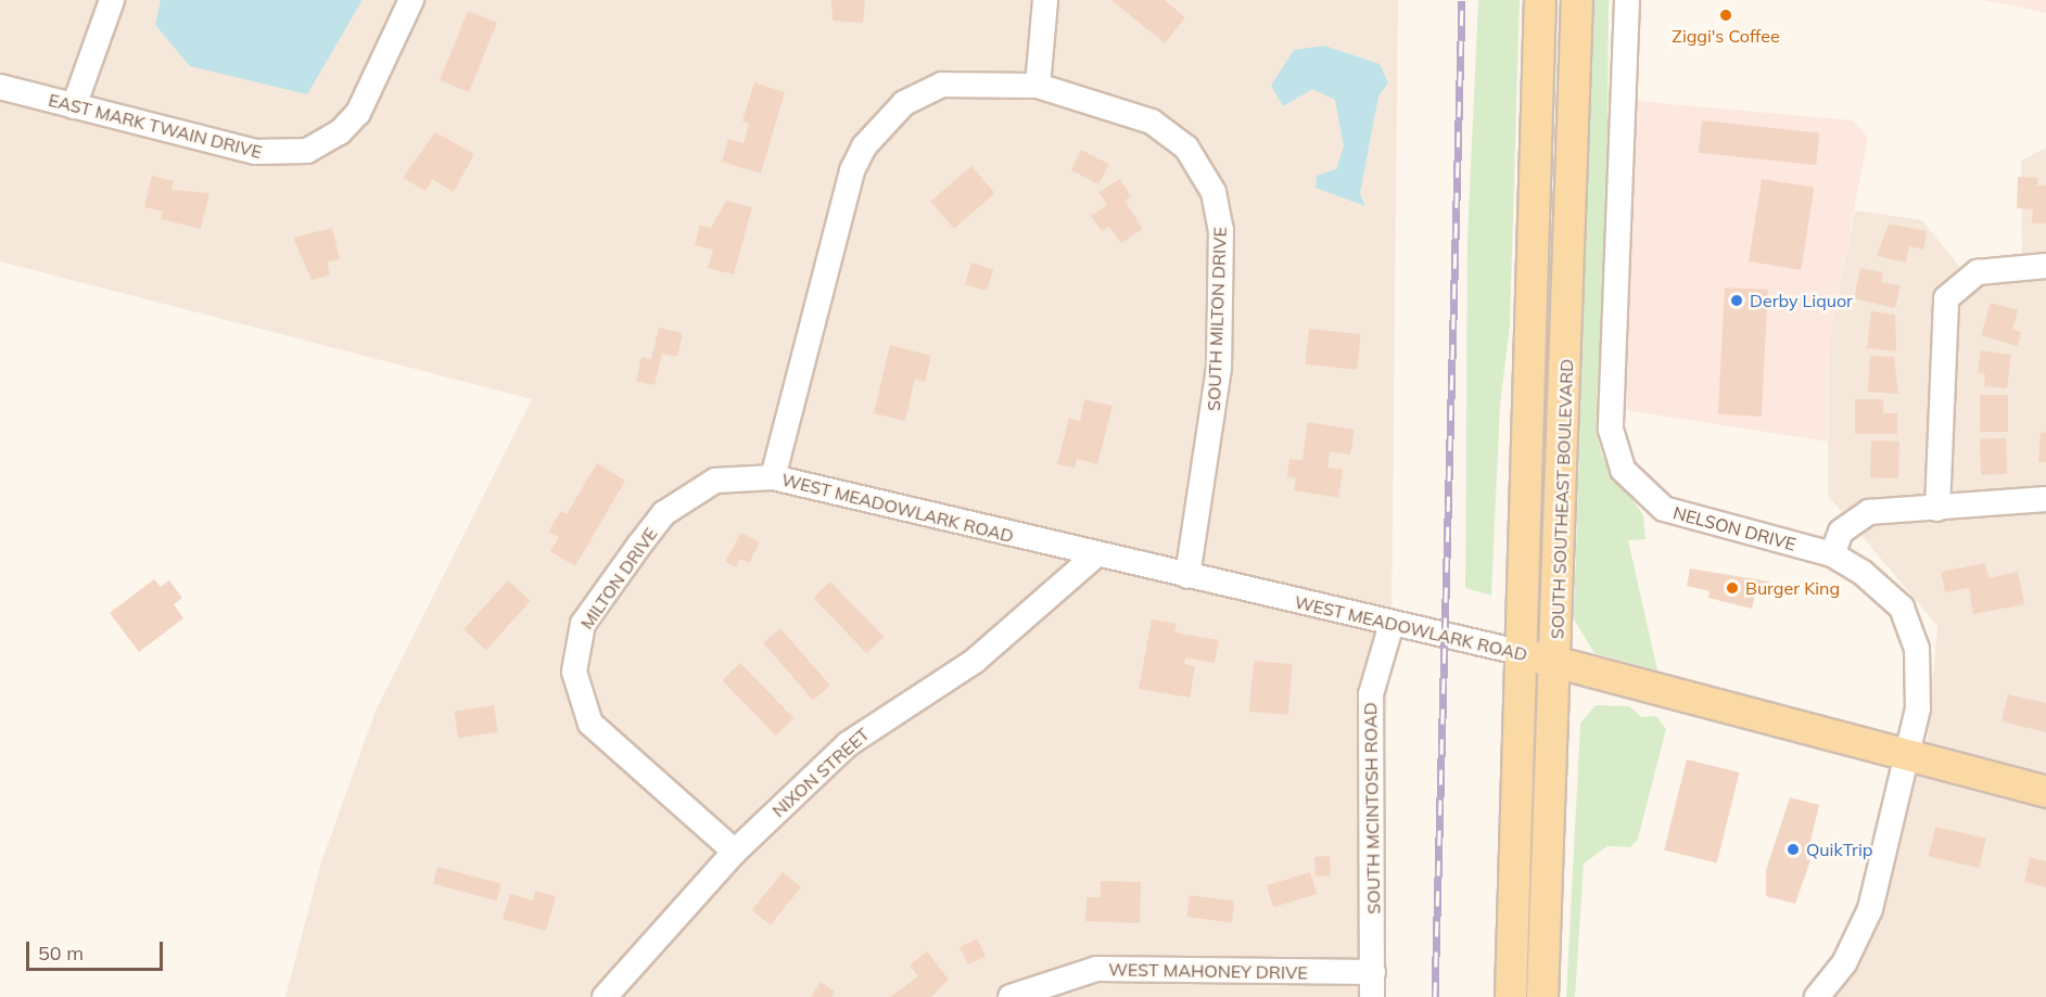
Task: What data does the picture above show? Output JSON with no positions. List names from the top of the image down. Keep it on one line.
{"streets":{"main road":["SOUTH SOUTHEAST BOULEVARD","WEST MEADOWLARK ROAD"],"street":["EAST MARK TWAIN DRIVE","SOUTH MILTON DRIVE","NELSON DRIVE","MILTON DRIVE","NIXON STREET","SOUTH MCINTOSH ROAD","WEST MAHONEY DRIVE"]},"crossings":[["SOUTH MILTON DRIVE","WEST MEADOWLARK ROAD"],["SOUTH MILTON DRIVE","MILTON DRIVE"],["SOUTH SOUTHEAST BOULEVARD","WEST MEADOWLARK ROAD"],["WEST MEADOWLARK ROAD","NELSON DRIVE"],["WEST MEADOWLARK ROAD","MILTON DRIVE"],["WEST MEADOWLARK ROAD","NIXON STREET"],["WEST MEADOWLARK ROAD","SOUTH MCINTOSH ROAD"],["MILTON DRIVE","NIXON STREET"],["SOUTH MCINTOSH ROAD","WEST MAHONEY DRIVE"]],"places":["Ziggi's Coffee","Derby Liquor","Burger King","QuikTrip"],"scale_bar":"50 m"}
